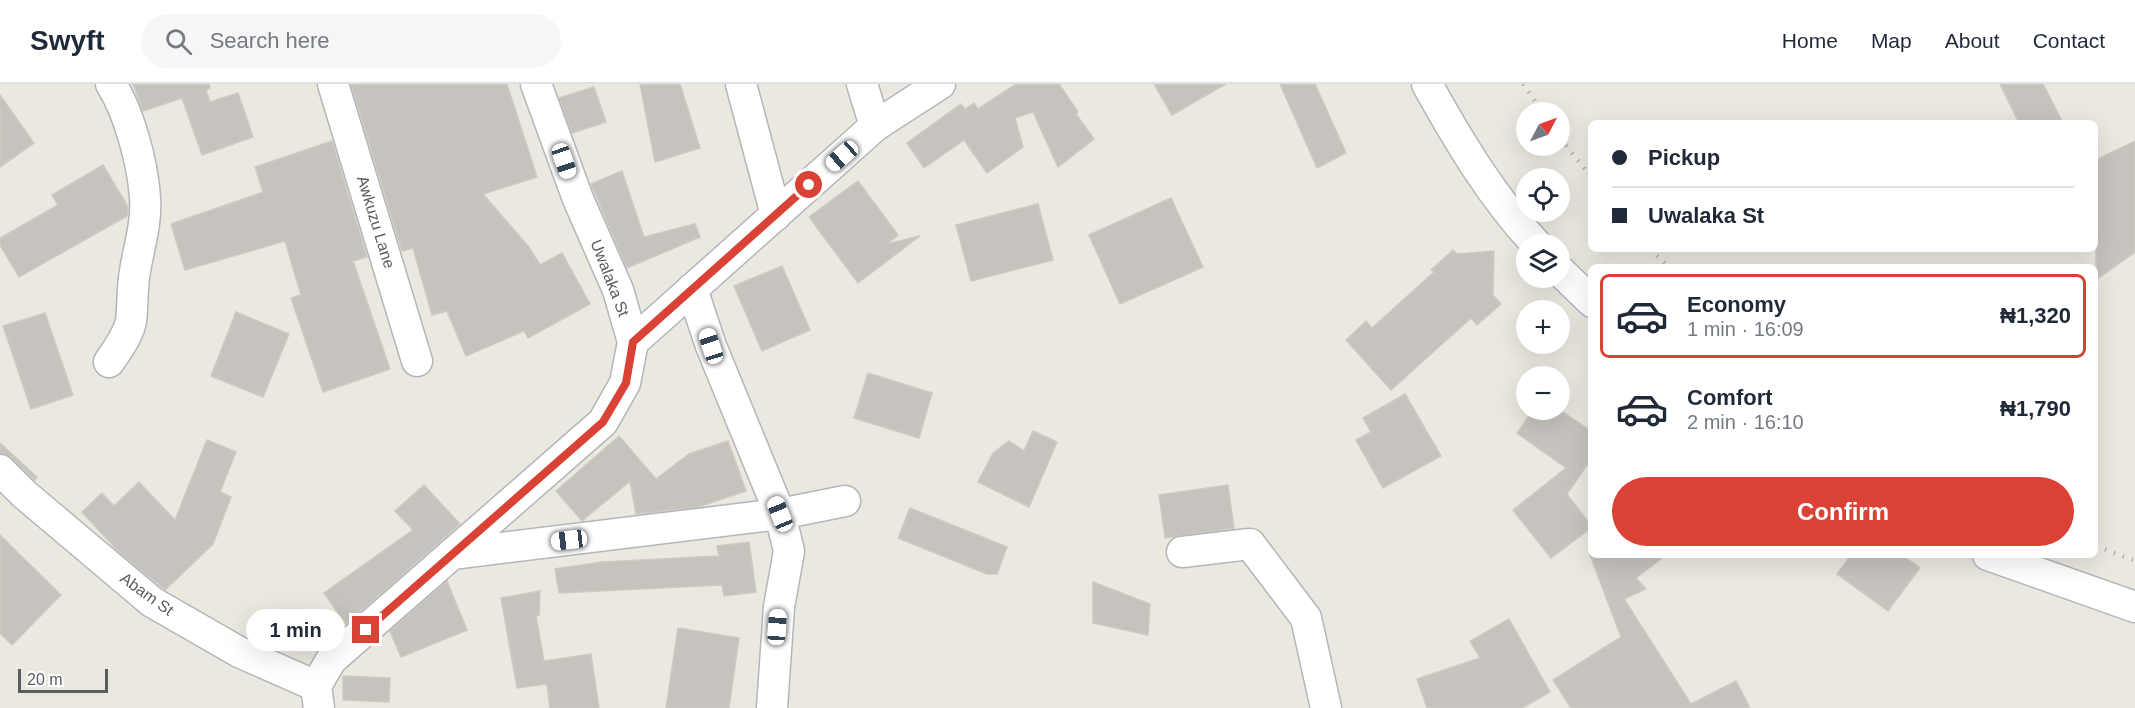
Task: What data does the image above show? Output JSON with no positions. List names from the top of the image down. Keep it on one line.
{"streets":{"street":["Awkuzu Lane","Uwalaka St","Abam St"]},"crossings":[["Uwalaka St","Abam St"]],"scale_bar":"20 m","north":"top right","page":{"header":"Swyft","search":"Search here","nav":["Home","Map","About","Contact"],"map_buttons":["+","−"],"banner":["Pickup","Uwalaka St"],"list":[{"name":"Economy","note":"1 min · 16:09","value":"₦1,320"},{"name":"Comfort","note":"2 min · 16:10","value":"₦1,790"}],"buttons":"Confirm","bubble":"1 min","scale":"20 m"}}
